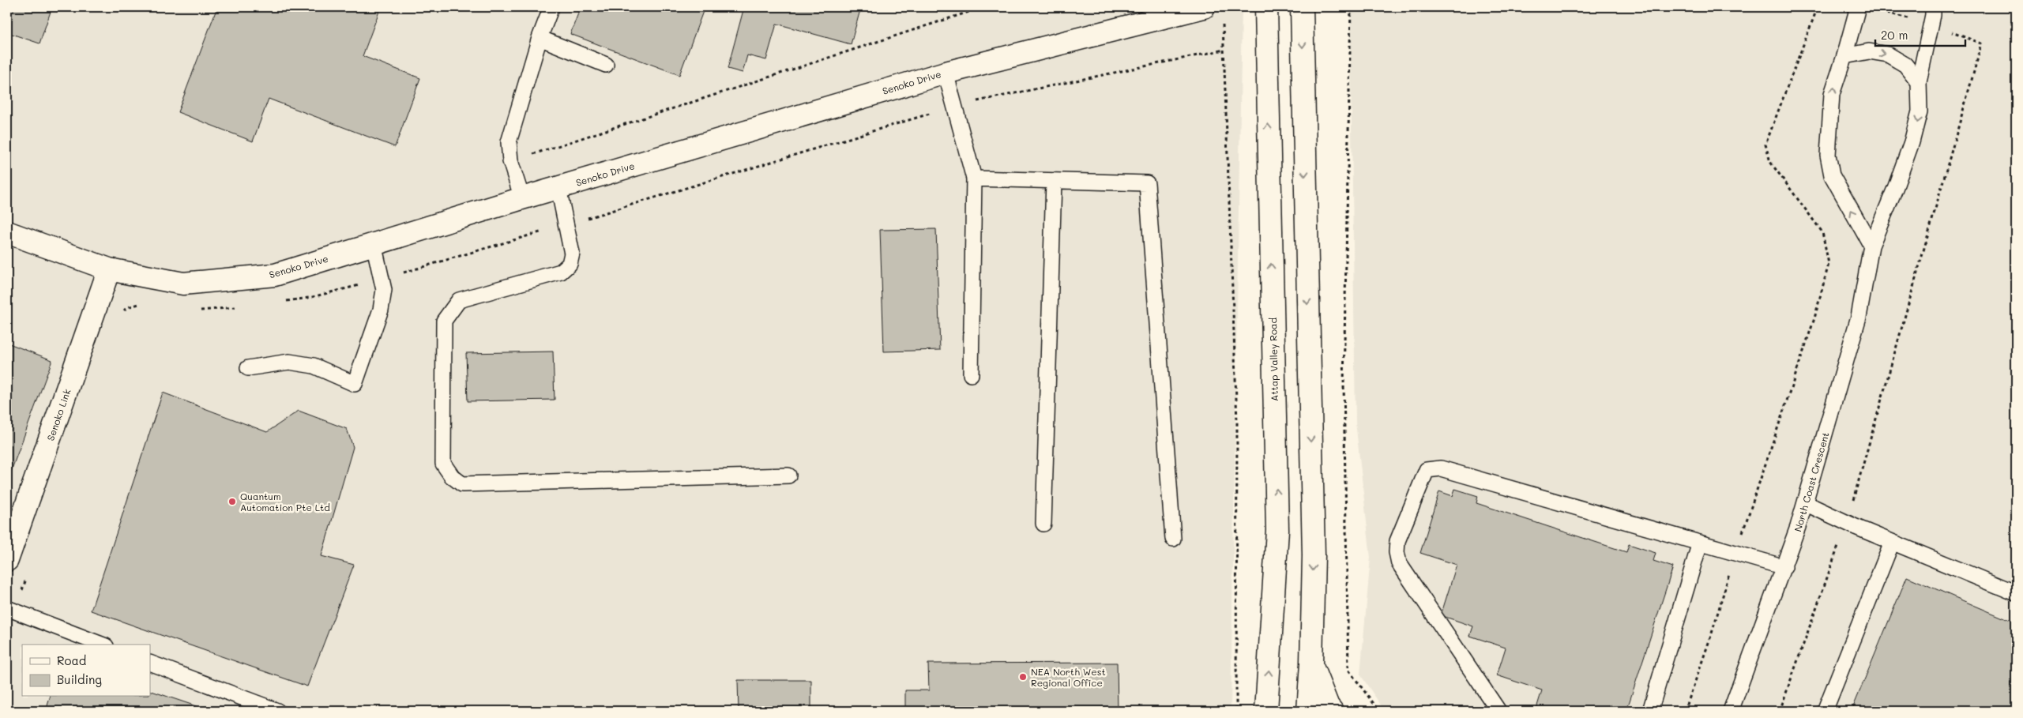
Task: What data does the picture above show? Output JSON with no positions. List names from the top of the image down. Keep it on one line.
{"streets":{"street":["Senoko Drive","Attap Valley Road","Senoko Link"],"lane":["North Coast Crescent"]},"crossings":[["Senoko Drive","Senoko Link"]],"places":["Quantum Automation Pte Ltd","NEA North West Regional Office"],"legend":["Road","Building"],"scale_bar":"20 m"}
